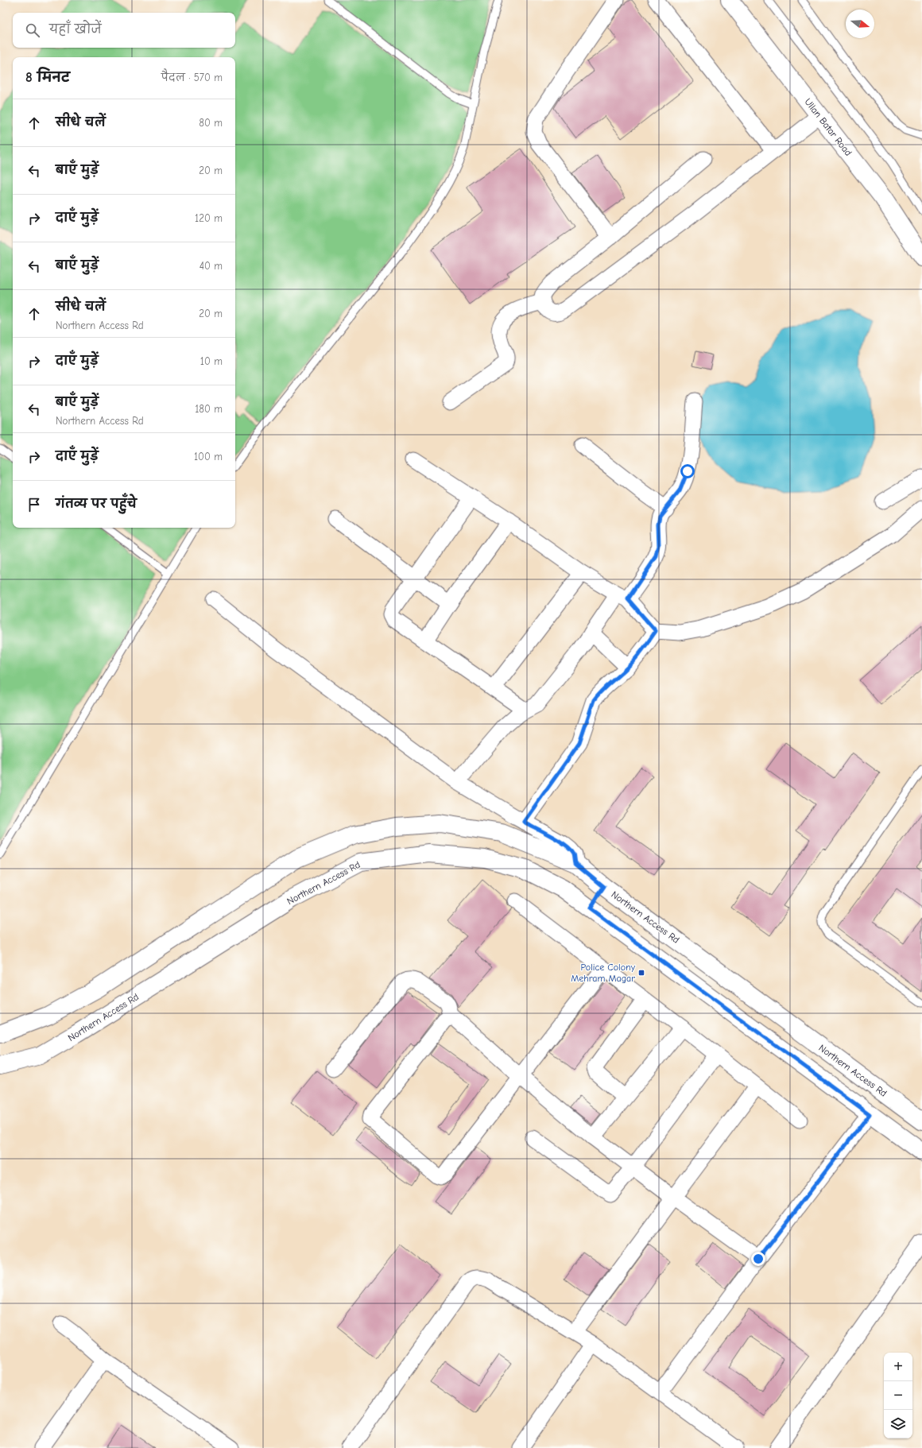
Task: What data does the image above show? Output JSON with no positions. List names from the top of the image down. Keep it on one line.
{"streets":{"main road":["Ullan Batar Road","Northern Access Rd"]},"places":{"transit":["Police Colony Mehram Magar"]},"north":"right","page":{"search":"यहाँ खोजें","heading":["8 मिनट","पैदल · 570 m"],"list":[["सीधे चलें","80 m"],["बाएँ मुड़ें","20 m"],["दाएँ मुड़ें","120 m"],["बाएँ मुड़ें","40 m"],["सीधे चलें","Northern Access Rd","20 m"],["दाएँ मुड़ें","10 m"],["बाएँ मुड़ें","Northern Access Rd","180 m"],["दाएँ मुड़ें","100 m"],"गंतव्य पर पहुँचे"],"map_buttons":["+","−"]}}
